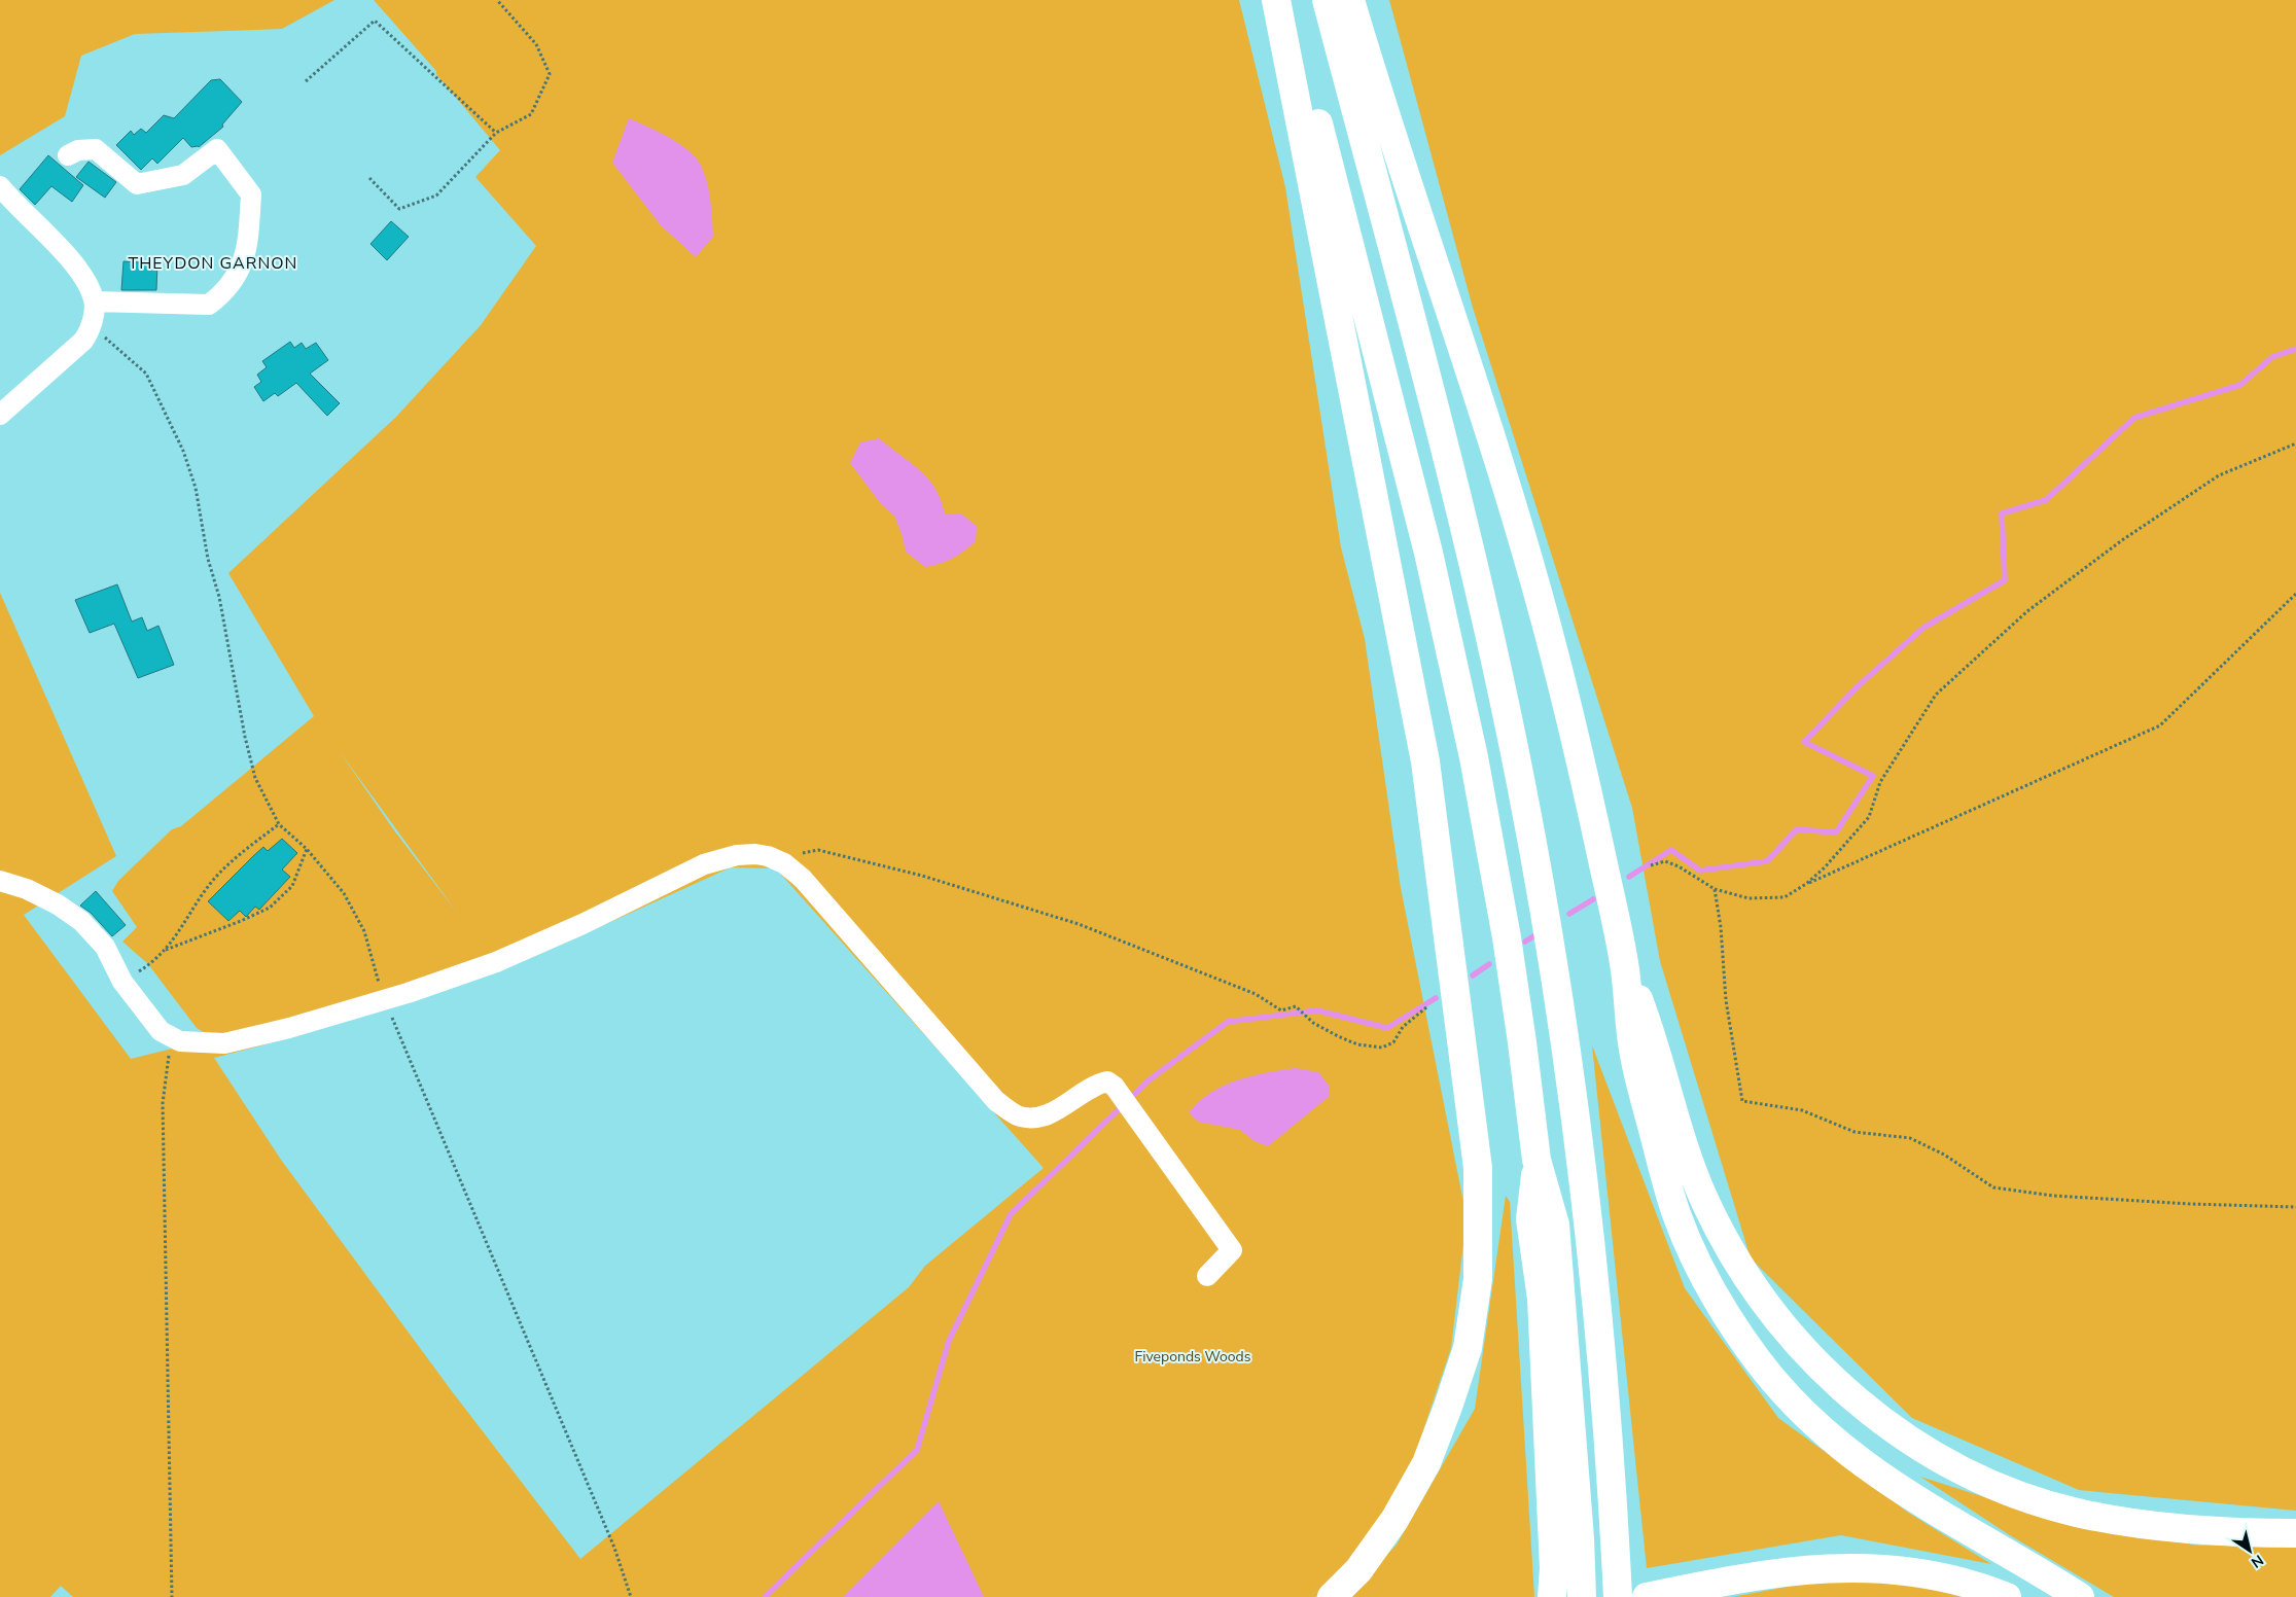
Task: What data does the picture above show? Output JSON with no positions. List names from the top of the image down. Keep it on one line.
{"districts":["THEYDON GARNON"],"parks":["Fiveponds Woods"],"north":"bottom right"}
